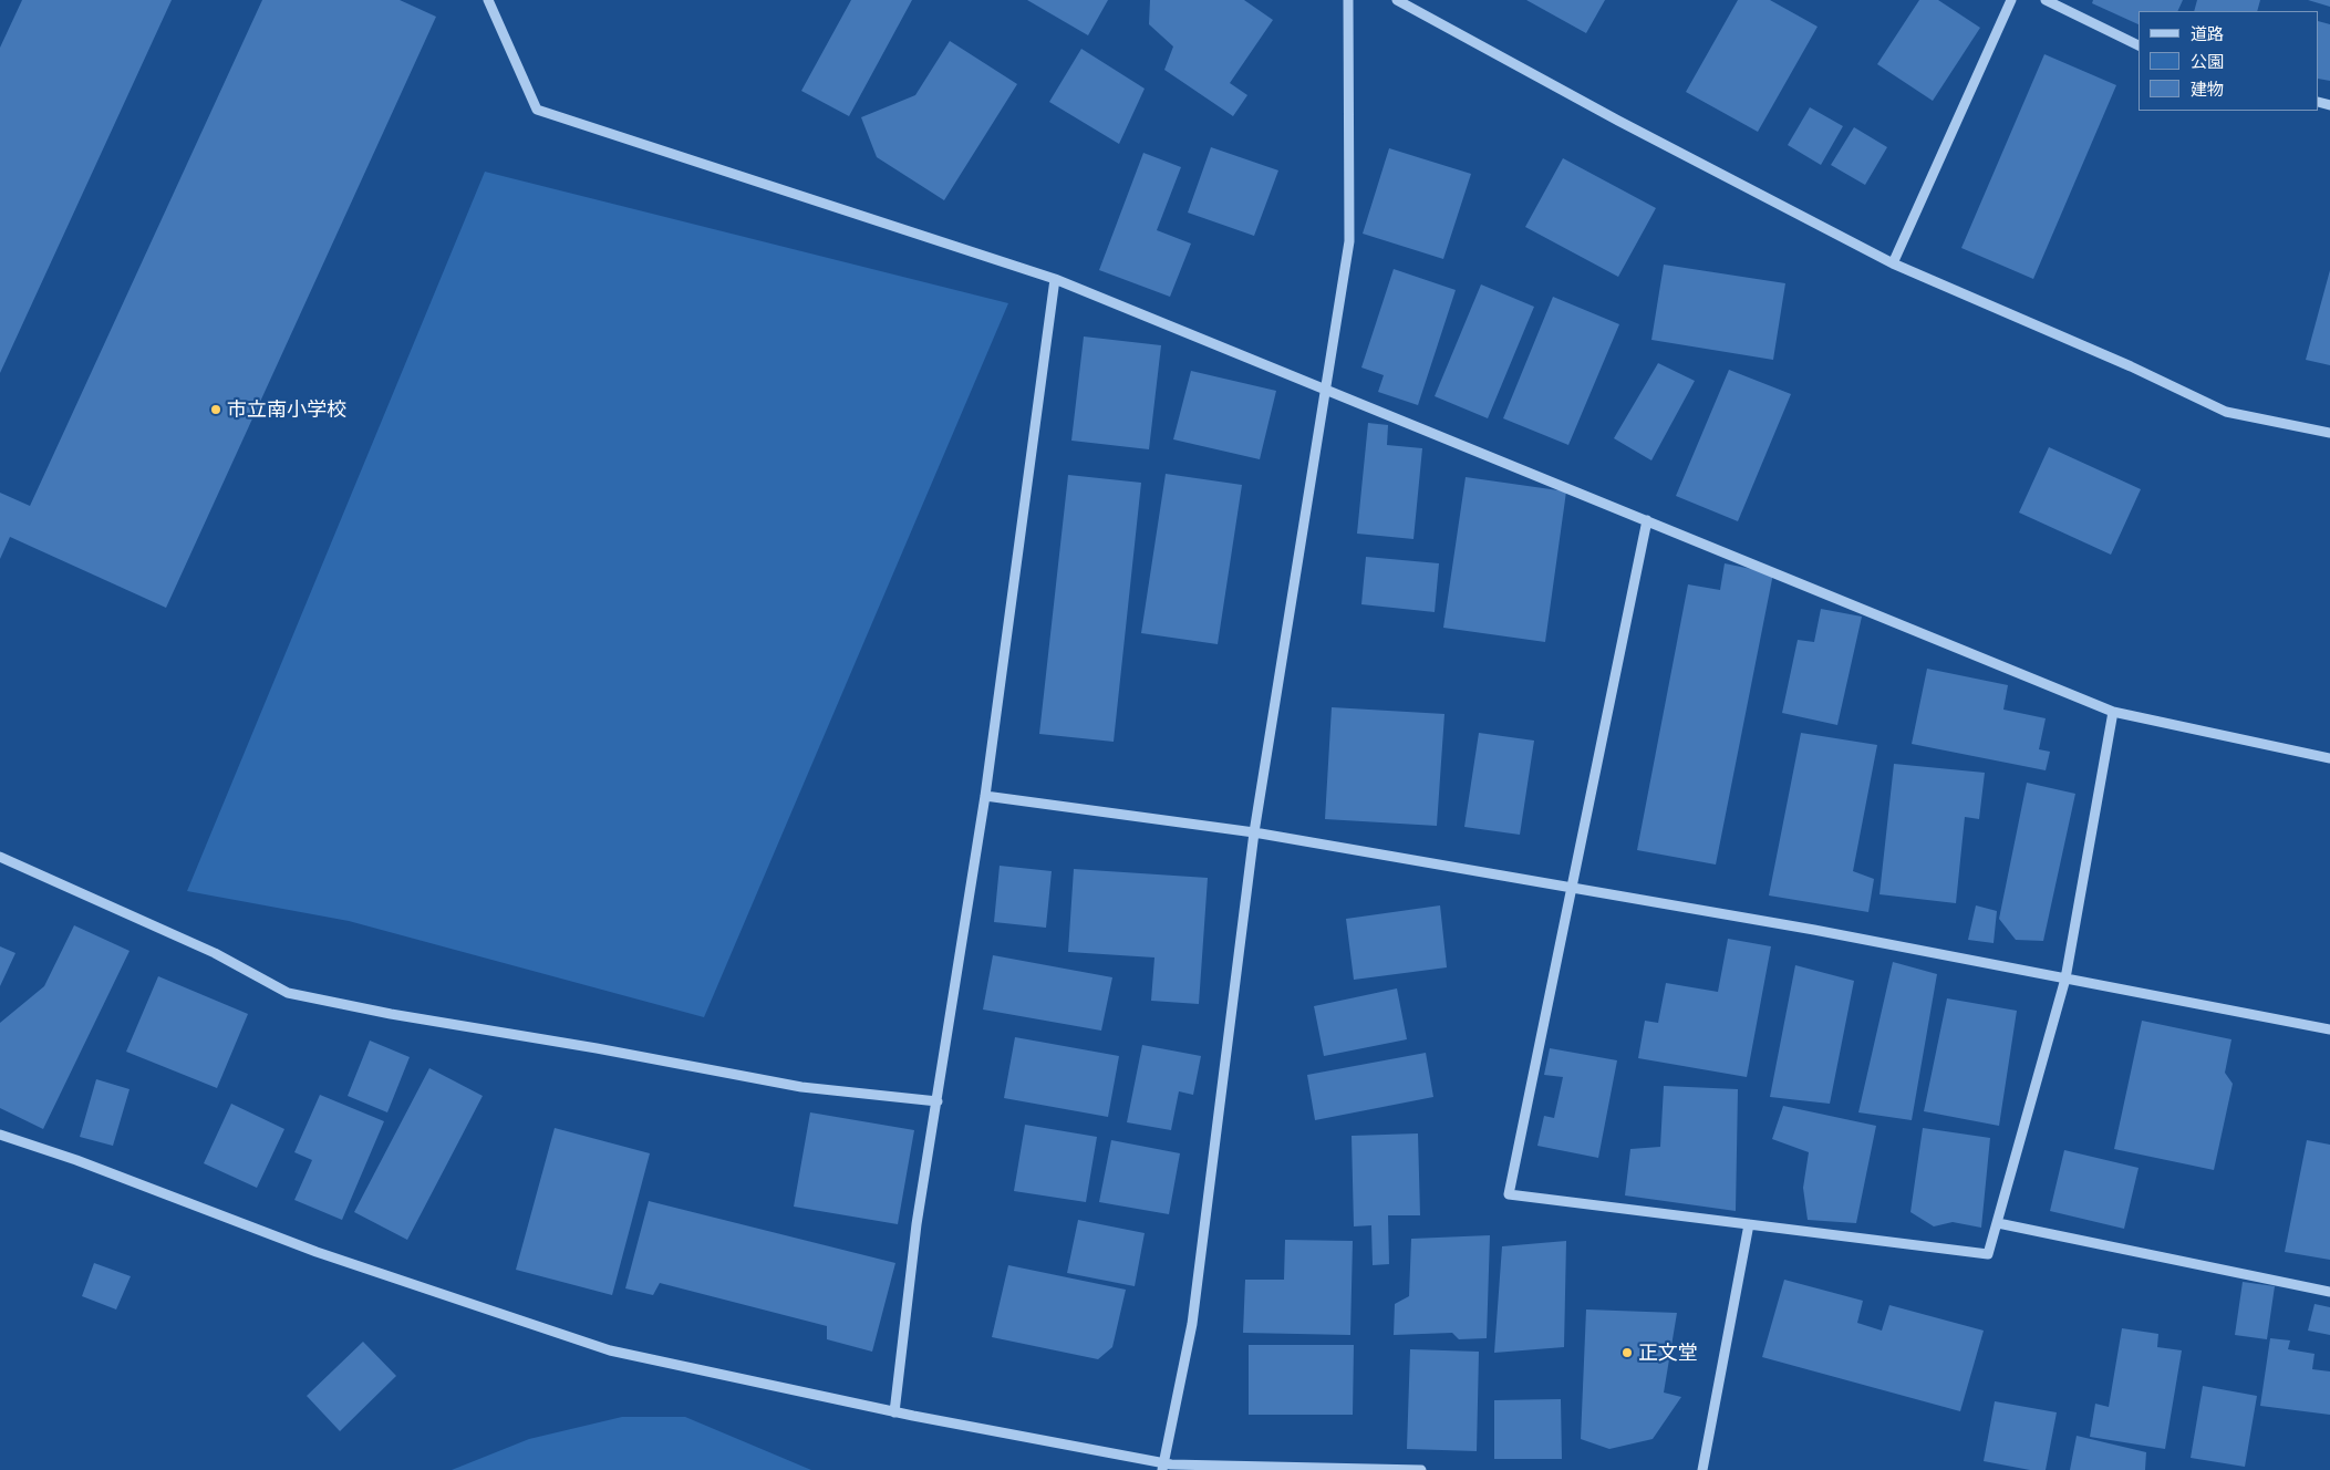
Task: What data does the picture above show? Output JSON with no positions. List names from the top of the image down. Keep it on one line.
{"places":["市立南小学校","正文堂"],"legend":["道路","公園","建物"]}
